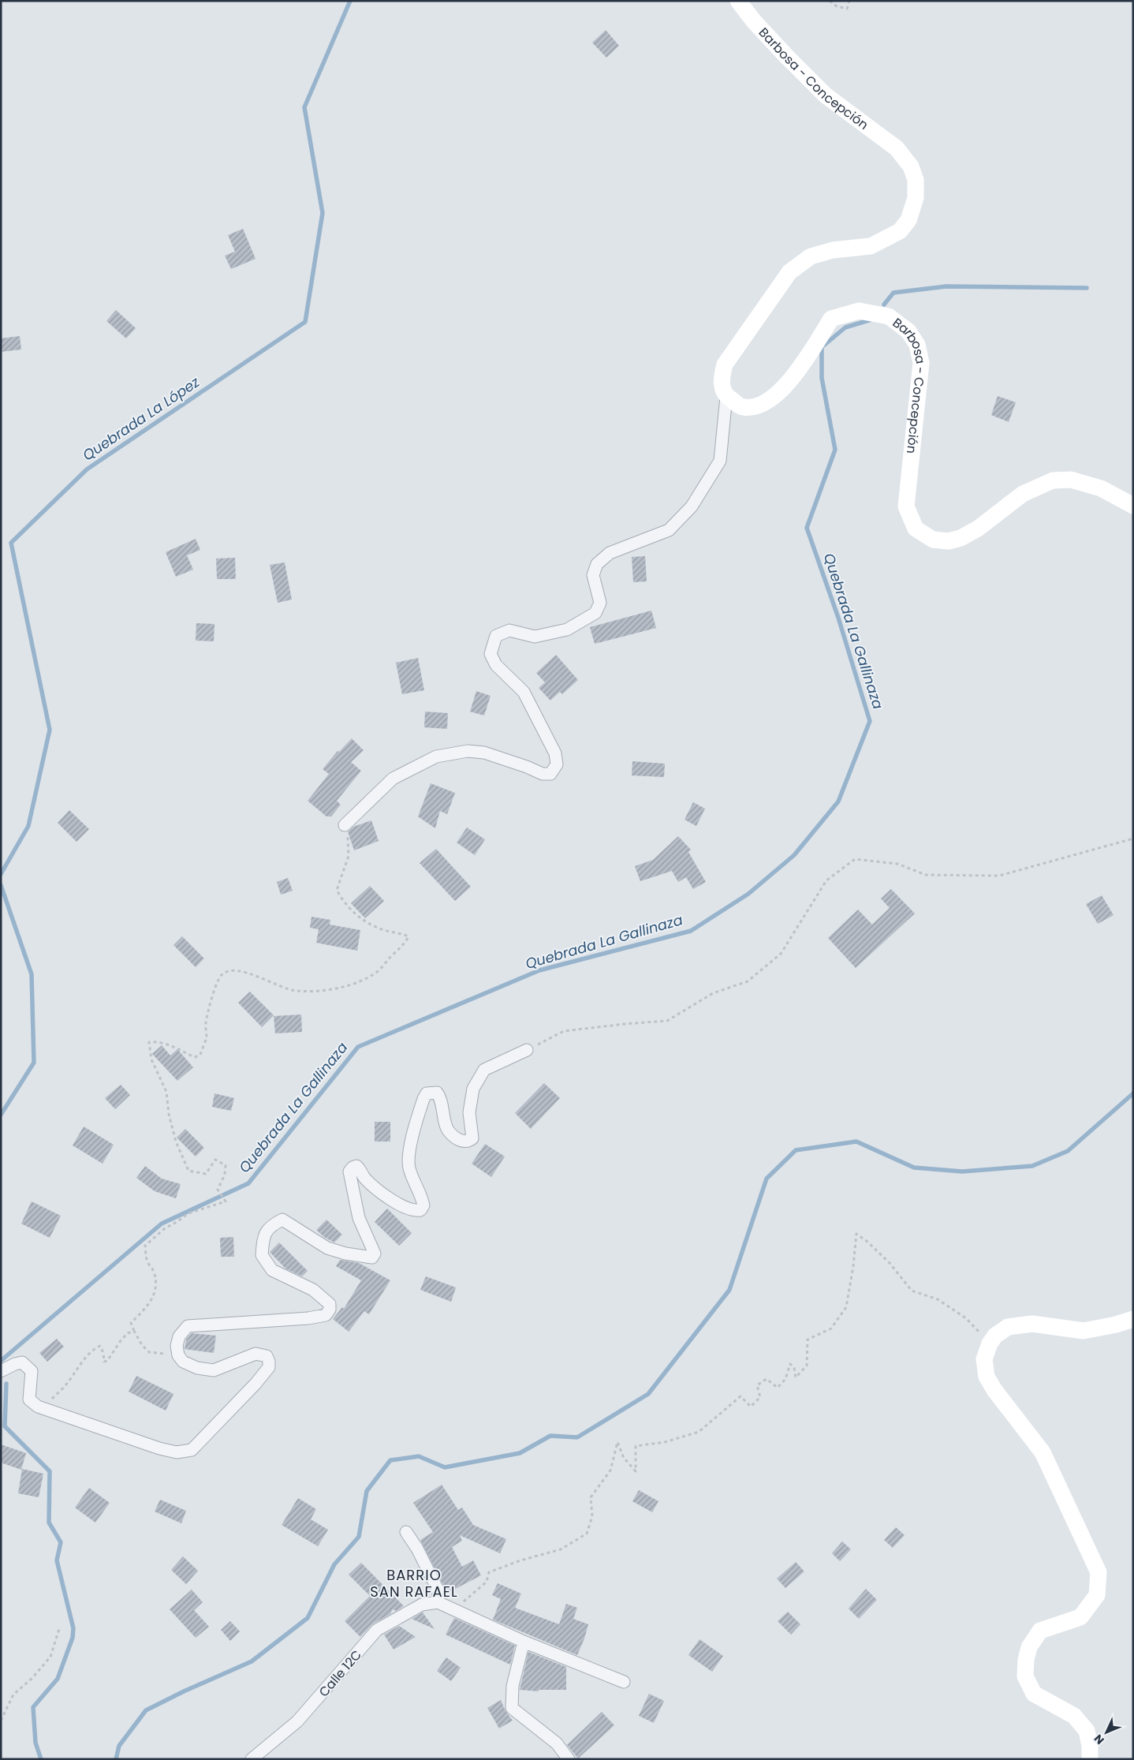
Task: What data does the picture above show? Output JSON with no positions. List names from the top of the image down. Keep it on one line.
{"streets":{"main road":["Barbosa - Concepción"],"street":["Calle 12C"]},"districts":["BARRIO SAN RAFAEL"],"water":["Quebrada La López","Quebrada La Gallinaza"],"north":"bottom left"}
